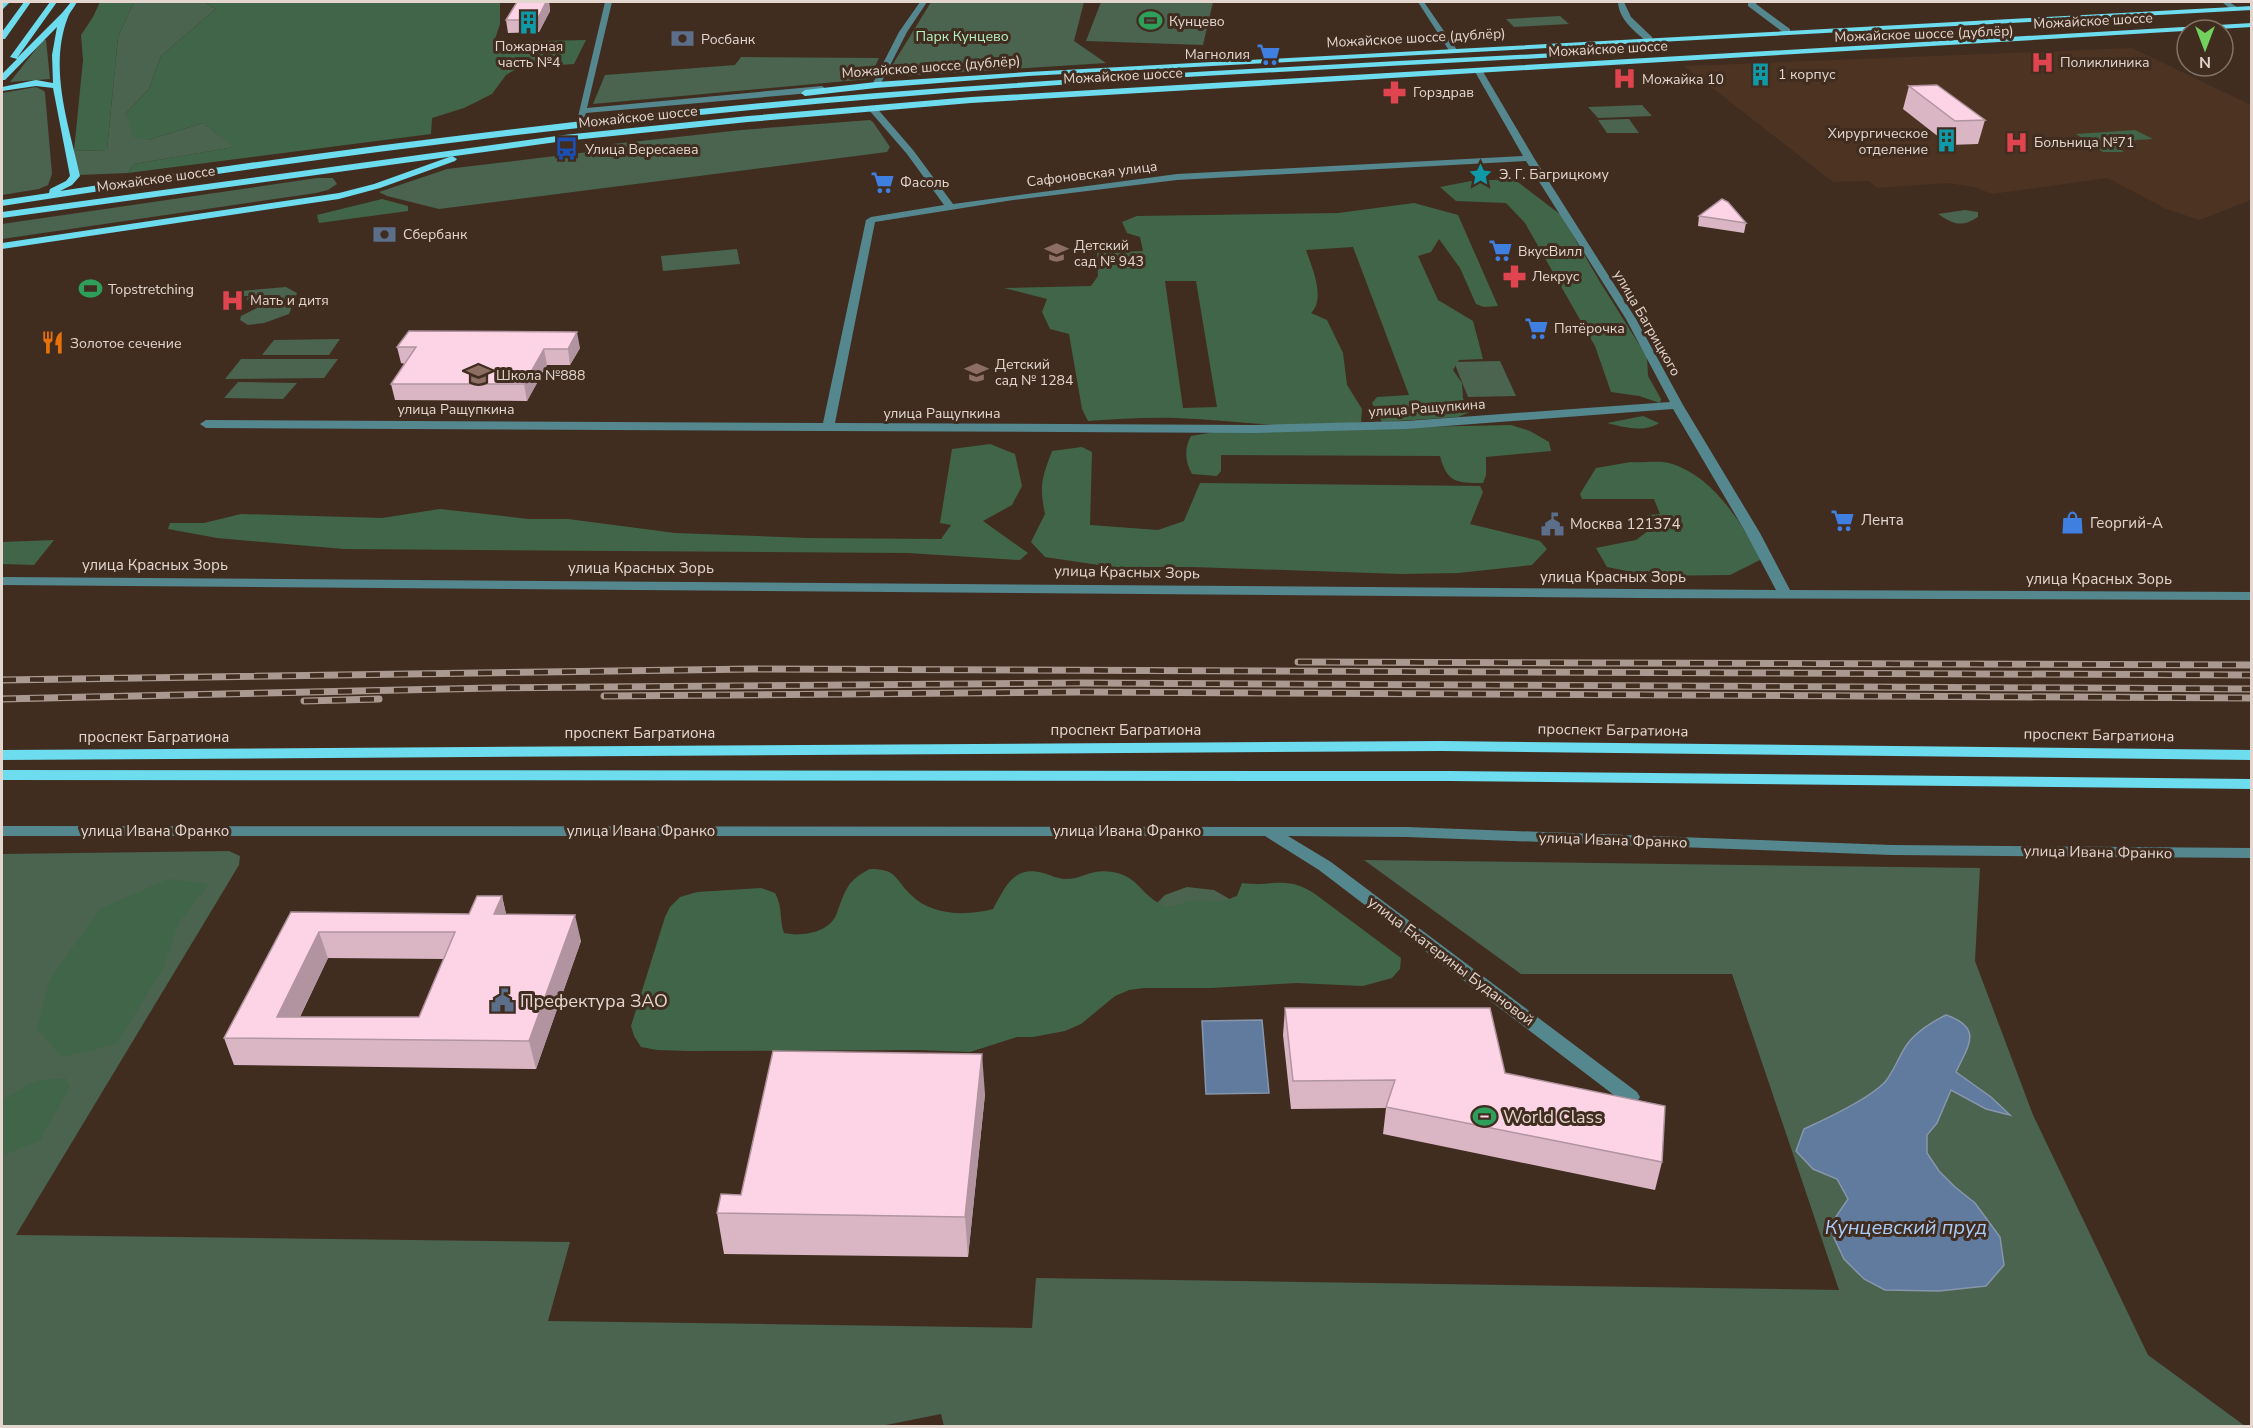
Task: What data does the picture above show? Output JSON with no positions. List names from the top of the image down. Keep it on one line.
{"streets":{"main road":["Можайское шоссе","Можайское шоссе (дублёр)","проспект Багратиона"],"street":["Сафоновская улица","улица Багрицкого","улица Ращупкина","улица Красных Зорь","улица Ивана Франко","улица Екатерины Будановой"]},"crossings":[["Можайское шоссе","Можайское шоссе (дублёр)"],["Можайское шоссе","улица Багрицкого"],["Сафоновская улица","улица Багрицкого"],["Сафоновская улица","улица Ращупкина"],["улица Багрицкого","улица Ращупкина"],["улица Багрицкого","улица Красных Зорь"],["улица Ивана Франко","улица Екатерины Будановой"]],"water":["Кунцевский пруд"],"parks":["Парк Кунцево"],"places":{"sports":["Кунцево","Topstretching","World Class"],"building":["Пожарная часть №4","1 корпус","Хирургическое отделение"],"bank":["Росбанк","Сбербанк"],"supermarket":["Магнолия","Фасоль","ВкусВилл","Пятёрочка","Лента"],"hospital":["Поликлиника","Можайка 10","Больница №71","Мать и дитя"],"pharmacy":["Горздрав","Лекрус"],"bus stop":["Улица Вересаева"],"place":["Э. Г. Багрицкому"],"school or university":["Детский сад № 943","Детский сад № 1284","Школа №888"],"restaurant":["Золотое сечение"],"shop":["Георгий-А"],"public building":["Москва 121374","Префектура ЗАО"]},"north":"bottom"}
